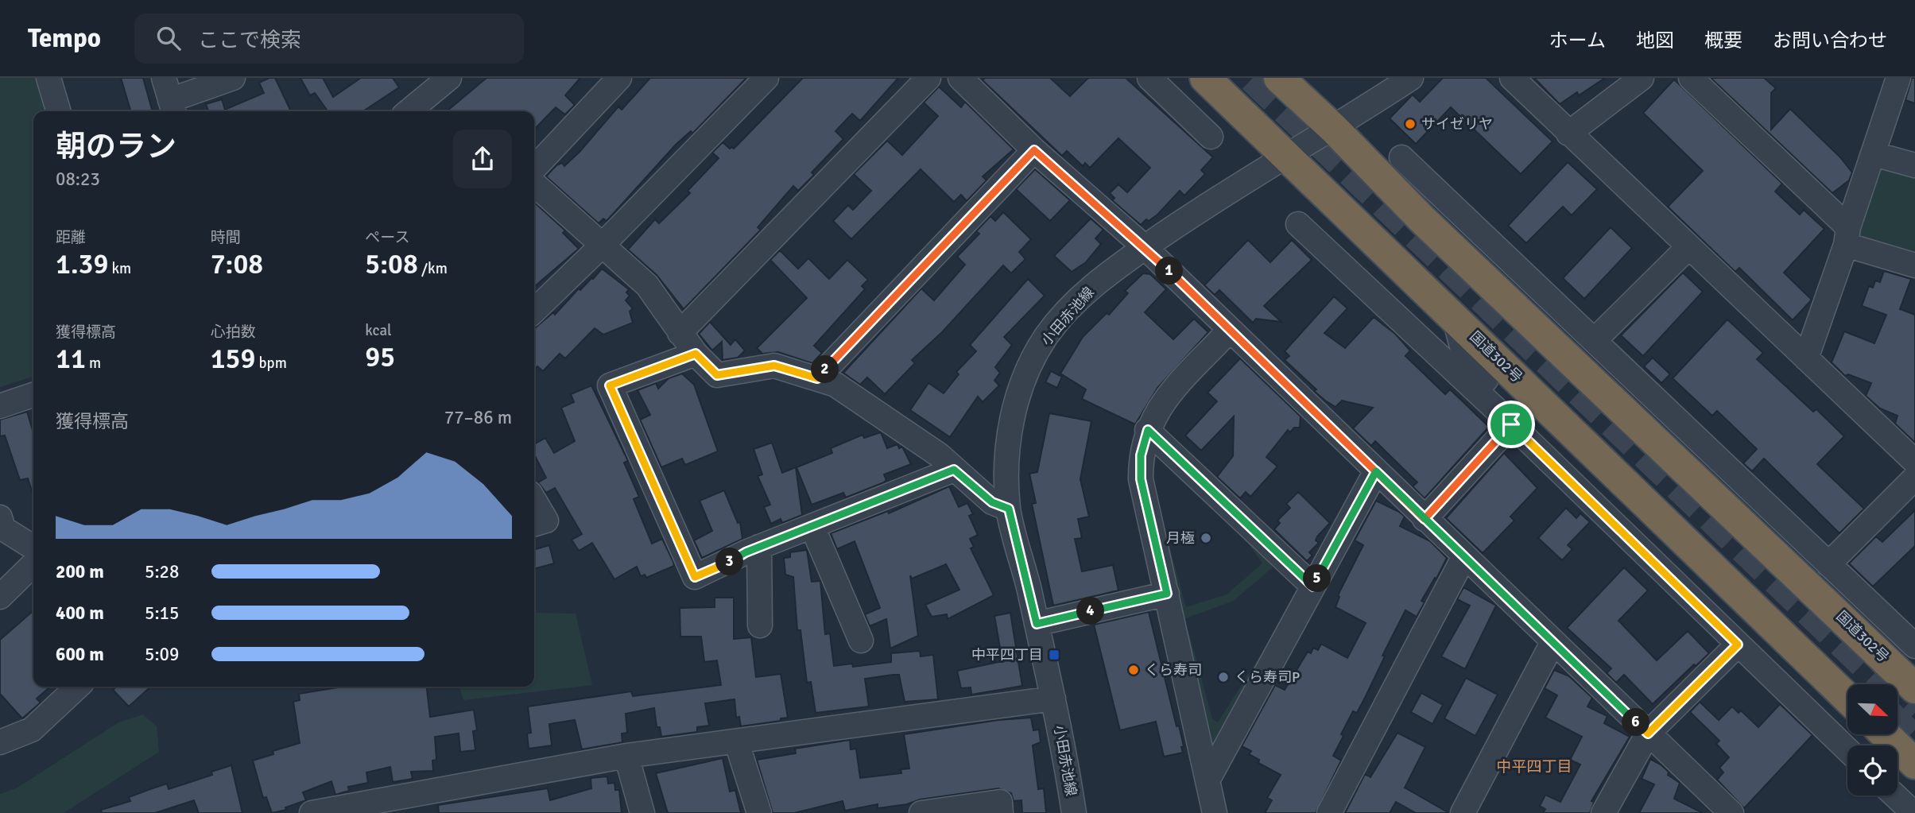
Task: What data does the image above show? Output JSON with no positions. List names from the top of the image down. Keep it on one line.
{"streets":{"highway":["国道302号"],"street":["小田赤池線"]},"crossings":[["小田赤池線","国道302号"]],"districts":["中平四丁目"],"places":{"other":["サイゼリヤ","月極","くら寿司","くら寿司P"],"transit":["中平四丁目"]},"north":"bottom right","page":{"header":"Tempo","search":"ここで検索","nav":["ホーム","地図","概要","お問い合わせ"],"heading":["朝のラン","08:23"],"stats":[["距離","1.39 km"],["時間","7:08"],["ペース","5:08 /km"],["獲得標高","11 m"],["心拍数","159 bpm"],["kcal","95"]],"pins":["1","2","3","5","4","6"],"chart":["獲得標高","77–86 m"],"list":[{"name":"200 m","note":"5:28"},{"name":"400 m","note":"5:15"},{"name":"600 m","note":"5:09"}]}}
